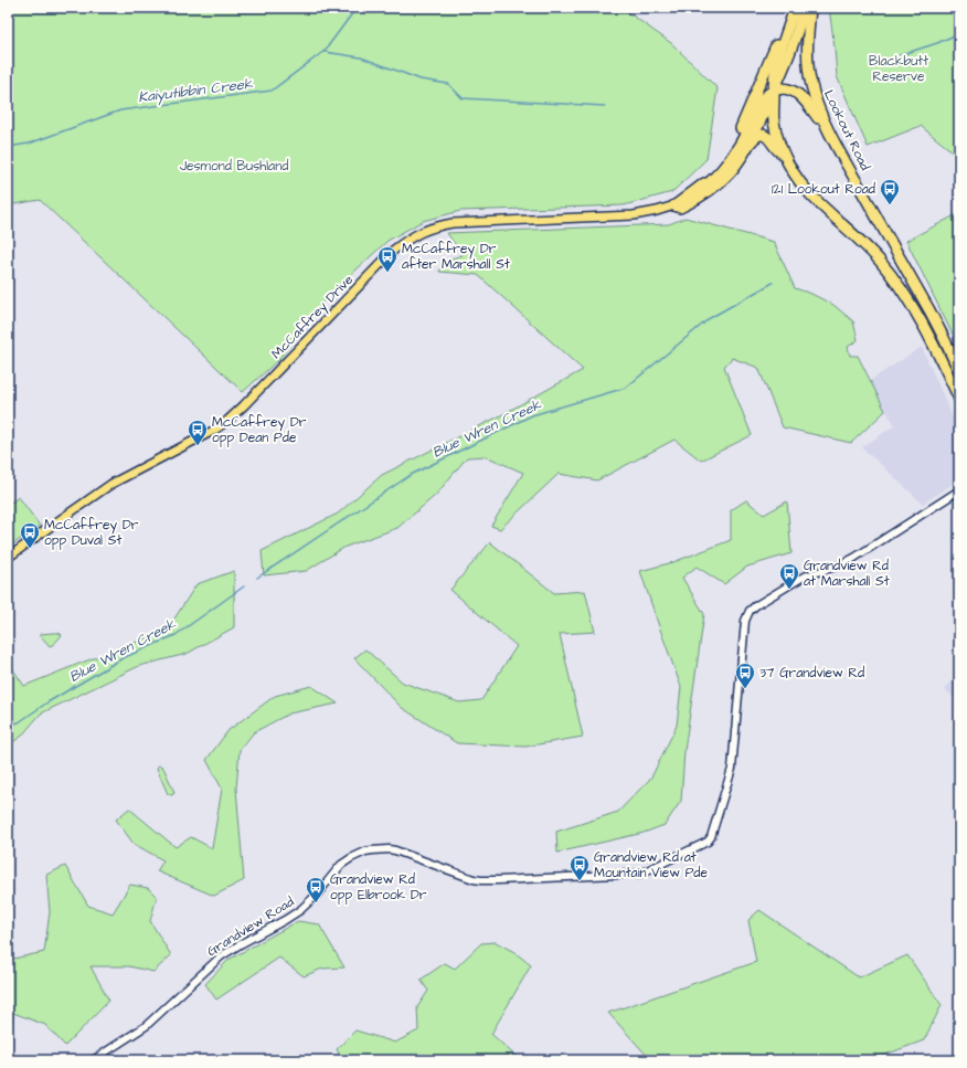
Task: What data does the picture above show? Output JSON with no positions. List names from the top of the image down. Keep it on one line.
{"streets":{"highway":["Lookout Road"],"main road":["McCaffrey Drive"],"street":["Grandview Road"]},"water":["Kaiyutibbin Creek","Blue Wren Creek"],"parks":["Blackbutt Reserve","Jesmond Bushland"],"places":{"bus stop":["121 Lookout Road","McCaffrey Dr after Marshall St","McCaffrey Dr opp Dean Pde","McCaffrey Dr opp Duval St","Grandview Rd at Marshall St","37 Grandview Rd","Grandview Rd at Mountain View Pde","Grandview Rd opp Elbrook Dr"]}}
